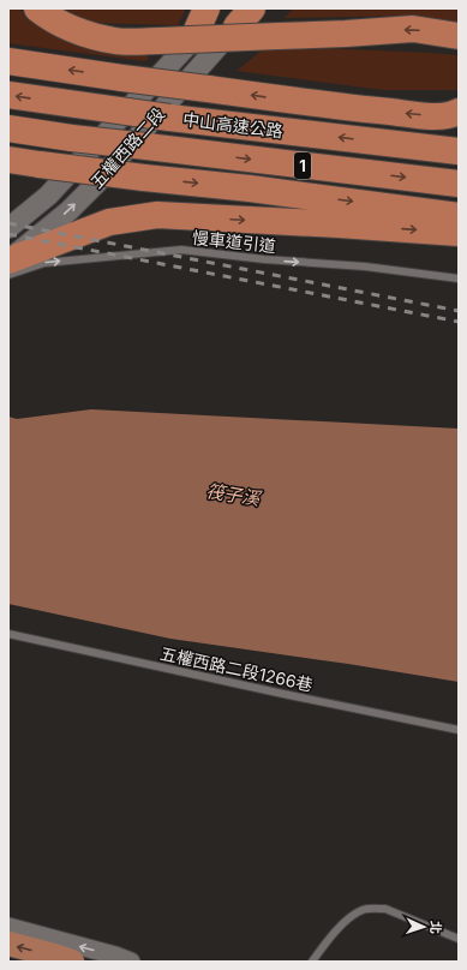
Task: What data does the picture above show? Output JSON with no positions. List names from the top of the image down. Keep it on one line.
{"streets":{"highway":["中山高速公路","1"],"main road":["五權西路二段"],"lane":["慢車道引道","五權西路二段1266巷"]},"one_way":["慢車道引道"],"water":["筏子溪"],"north":"right"}
